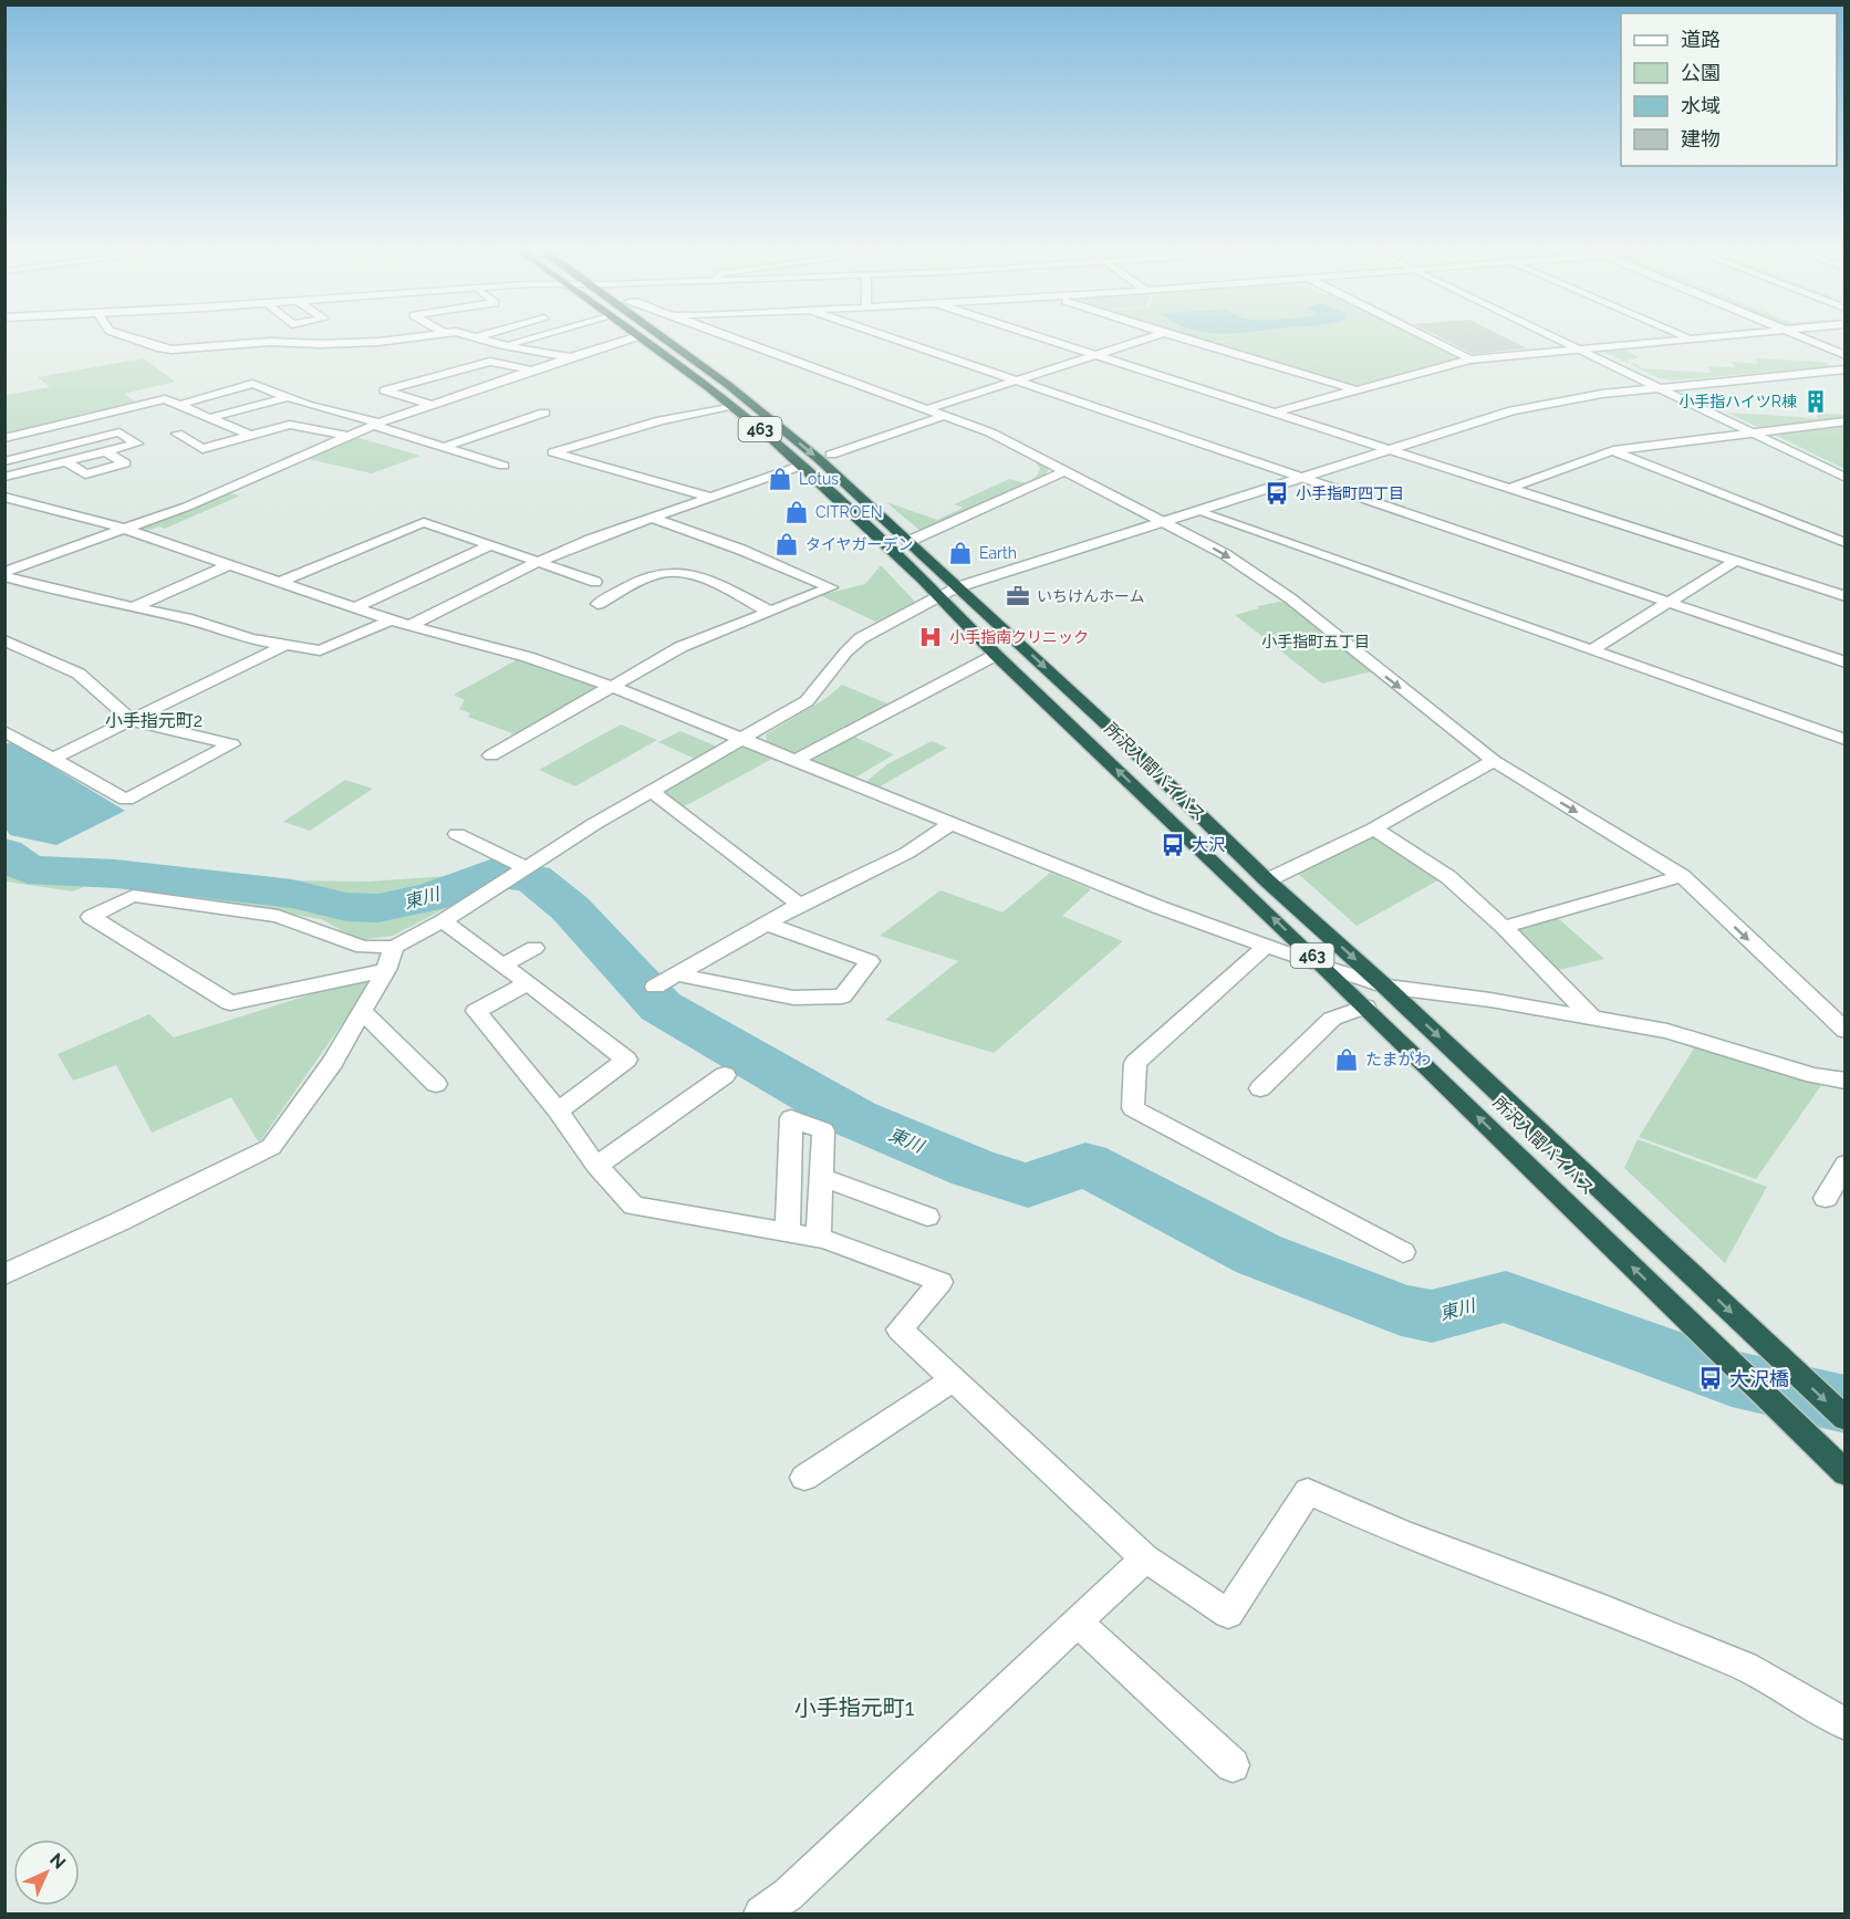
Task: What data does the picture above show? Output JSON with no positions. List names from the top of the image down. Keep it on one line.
{"streets":{"highway":["463","所沢入間バイパス"]},"districts":["小手指町五丁目","小手指元町2","小手指元町1"],"water":["東川"],"places":{"building":["小手指ハイツR棟"],"shop":["Lotus","CITROEN","タイヤガーデン","Earth","たまがわ"],"bus stop":["小手指町四丁目","大沢","大沢橋"],"office":["いちけんホーム"],"hospital":["小手指南クリニック"]},"legend":["道路","公園","水域","建物"],"north":"top right"}
